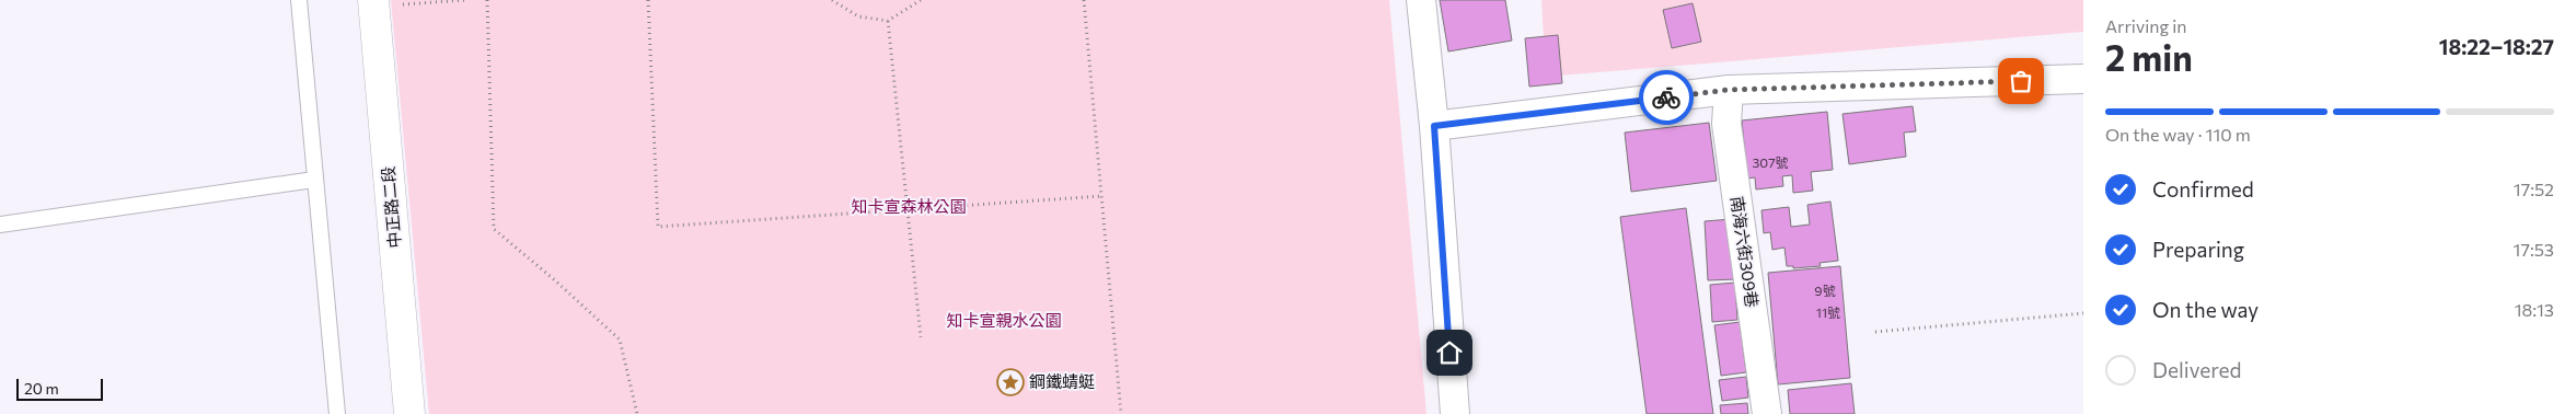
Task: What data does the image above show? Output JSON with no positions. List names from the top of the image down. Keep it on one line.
{"streets":{"street":["中正路二段","南海六街309巷"]},"parks":["知卡宣森林公園","知卡宣親水公園"],"places":{"place":["鋼鐵蜻蜓"]},"house_numbers":["307號","9號","11號"],"scale_bar":"20 m","page":{"heading":["2 min","Arriving in","18:22–18:27"],"bar":"On the way · 110 m","list":[["Confirmed","17:52"],["Preparing","17:53"],["On the way","18:13"],"Delivered"],"scale":"20 m"}}
